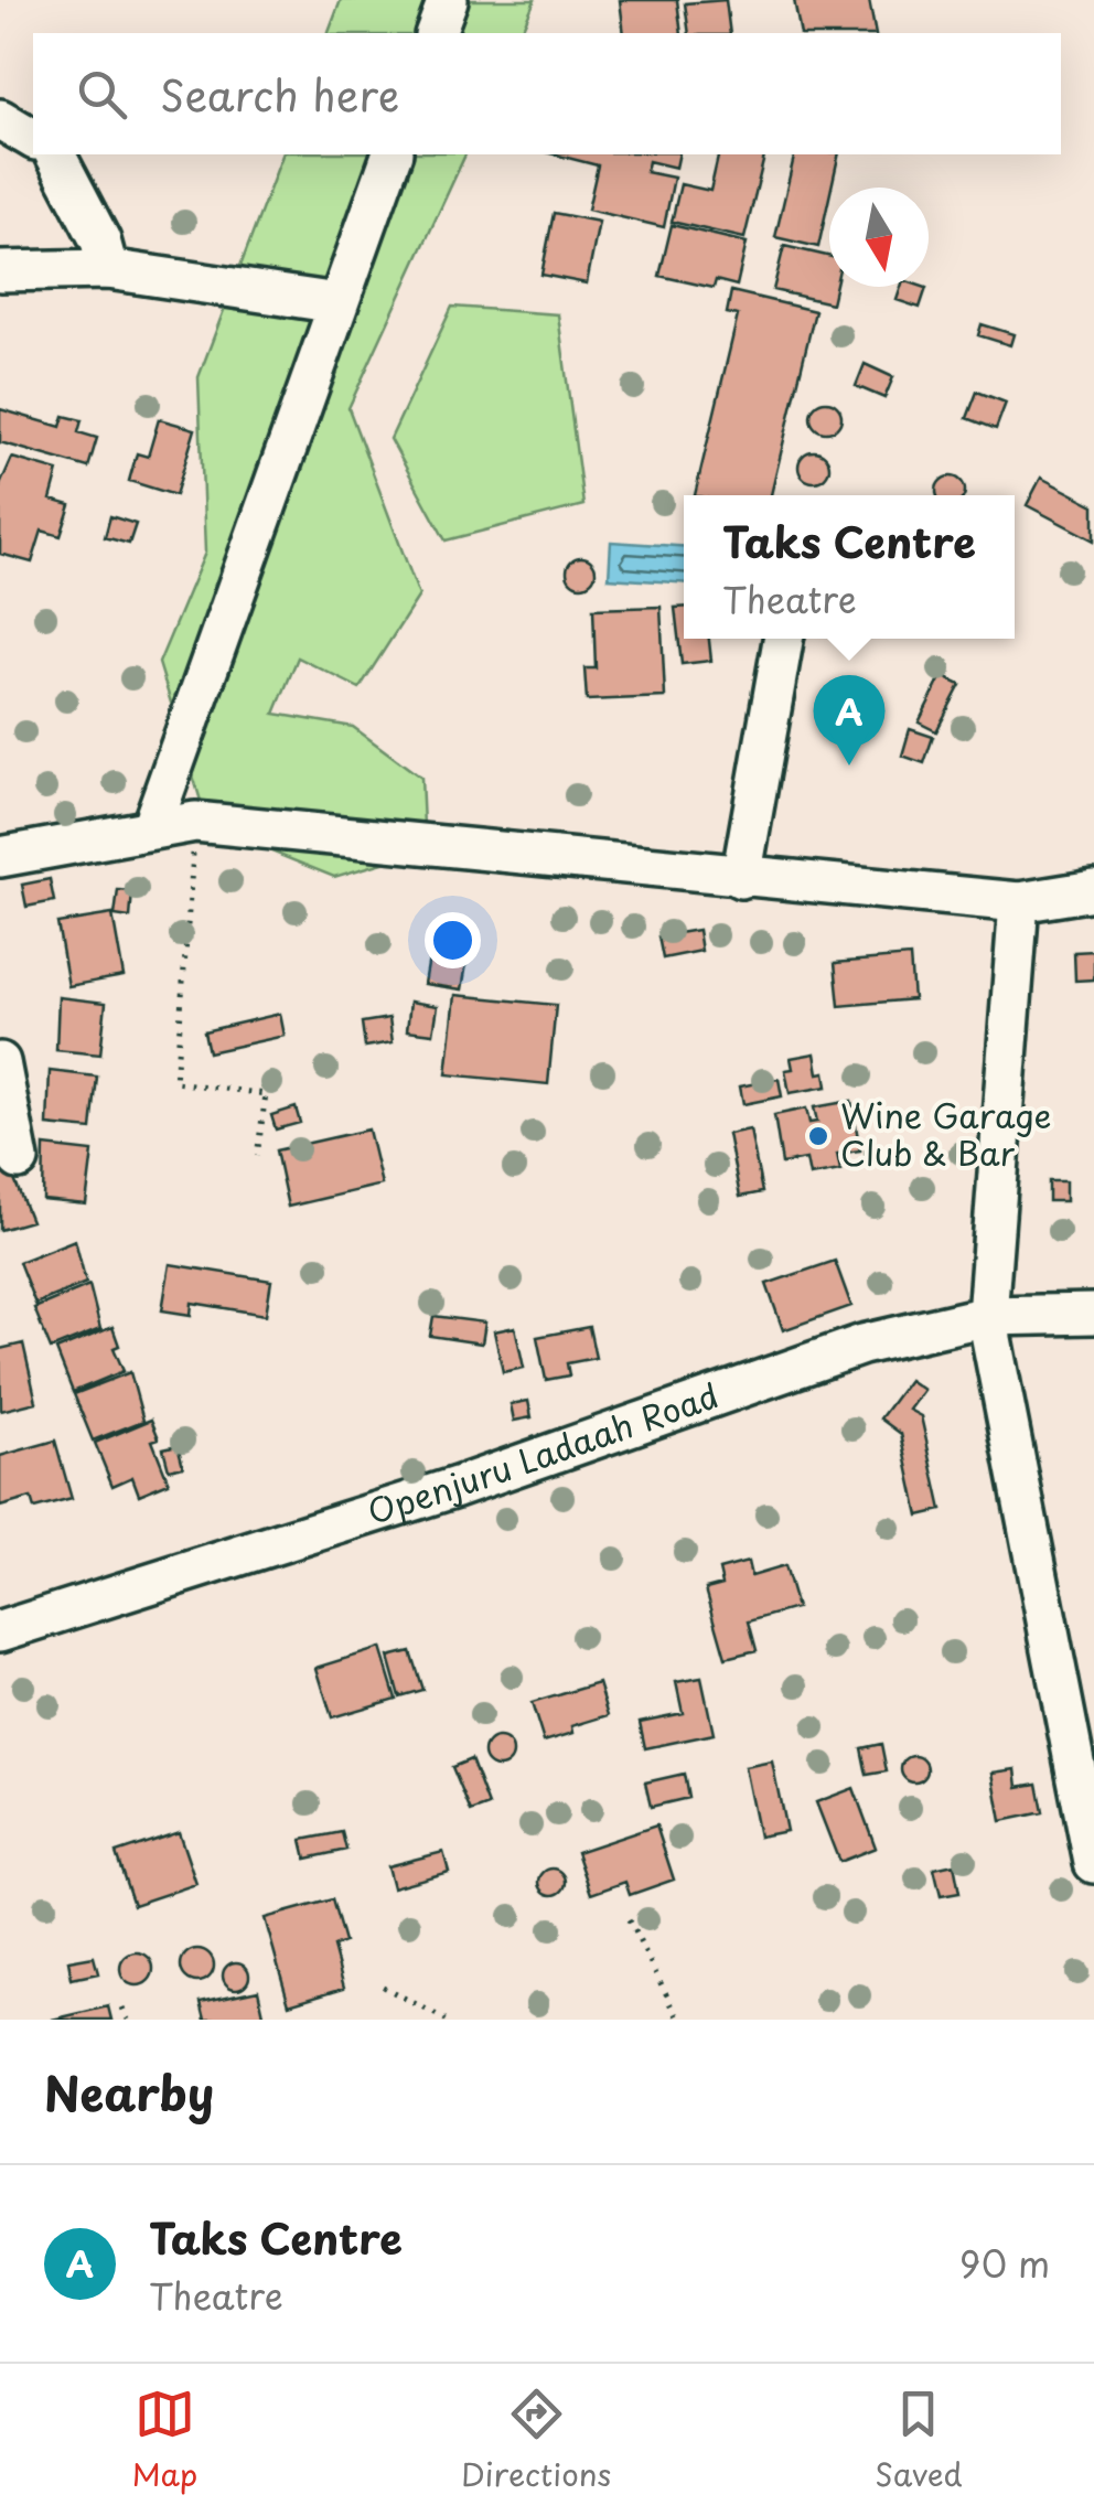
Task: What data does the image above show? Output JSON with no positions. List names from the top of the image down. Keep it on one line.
{"streets":{"street":["Openjuru Ladaah Road"]},"places":["Wine Garage Club & Bar"],"north":"bottom","page":{"search":"Search here","popup":["Taks Centre","Theatre"],"pins":"A","heading":"Nearby","list":[{"mark":"A","name":"Taks Centre","note":"Theatre","value":"90 m"}],"nav":["Map","Directions","Saved"]}}
